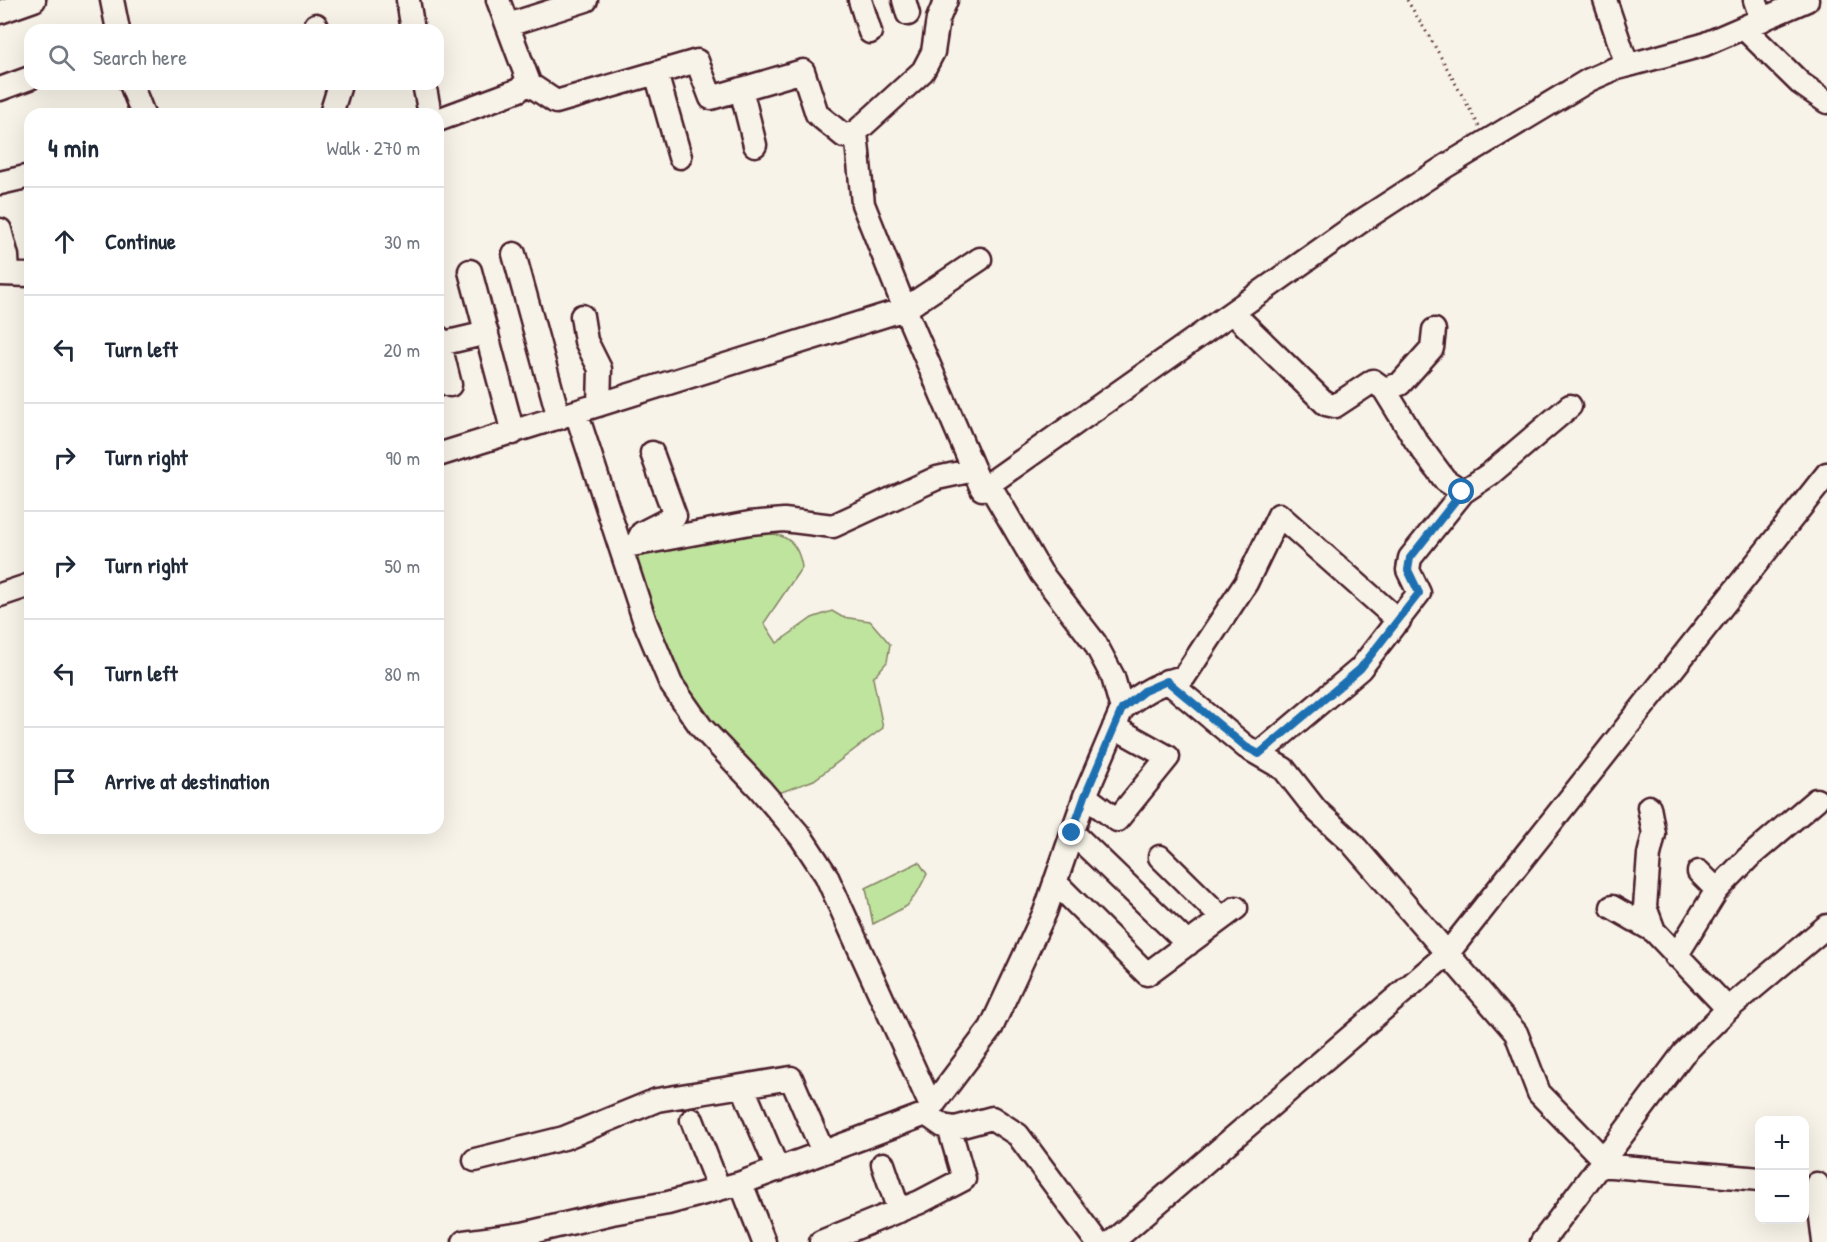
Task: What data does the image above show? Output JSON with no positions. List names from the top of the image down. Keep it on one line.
{"page":{"search":"Search here","heading":["4 min","Walk · 270 m"],"list":[["Continue","30 m"],["Turn left","20 m"],["Turn right","90 m"],["Turn right","50 m"],["Turn left","80 m"],"Arrive at destination"],"map_buttons":["+","−"]}}
